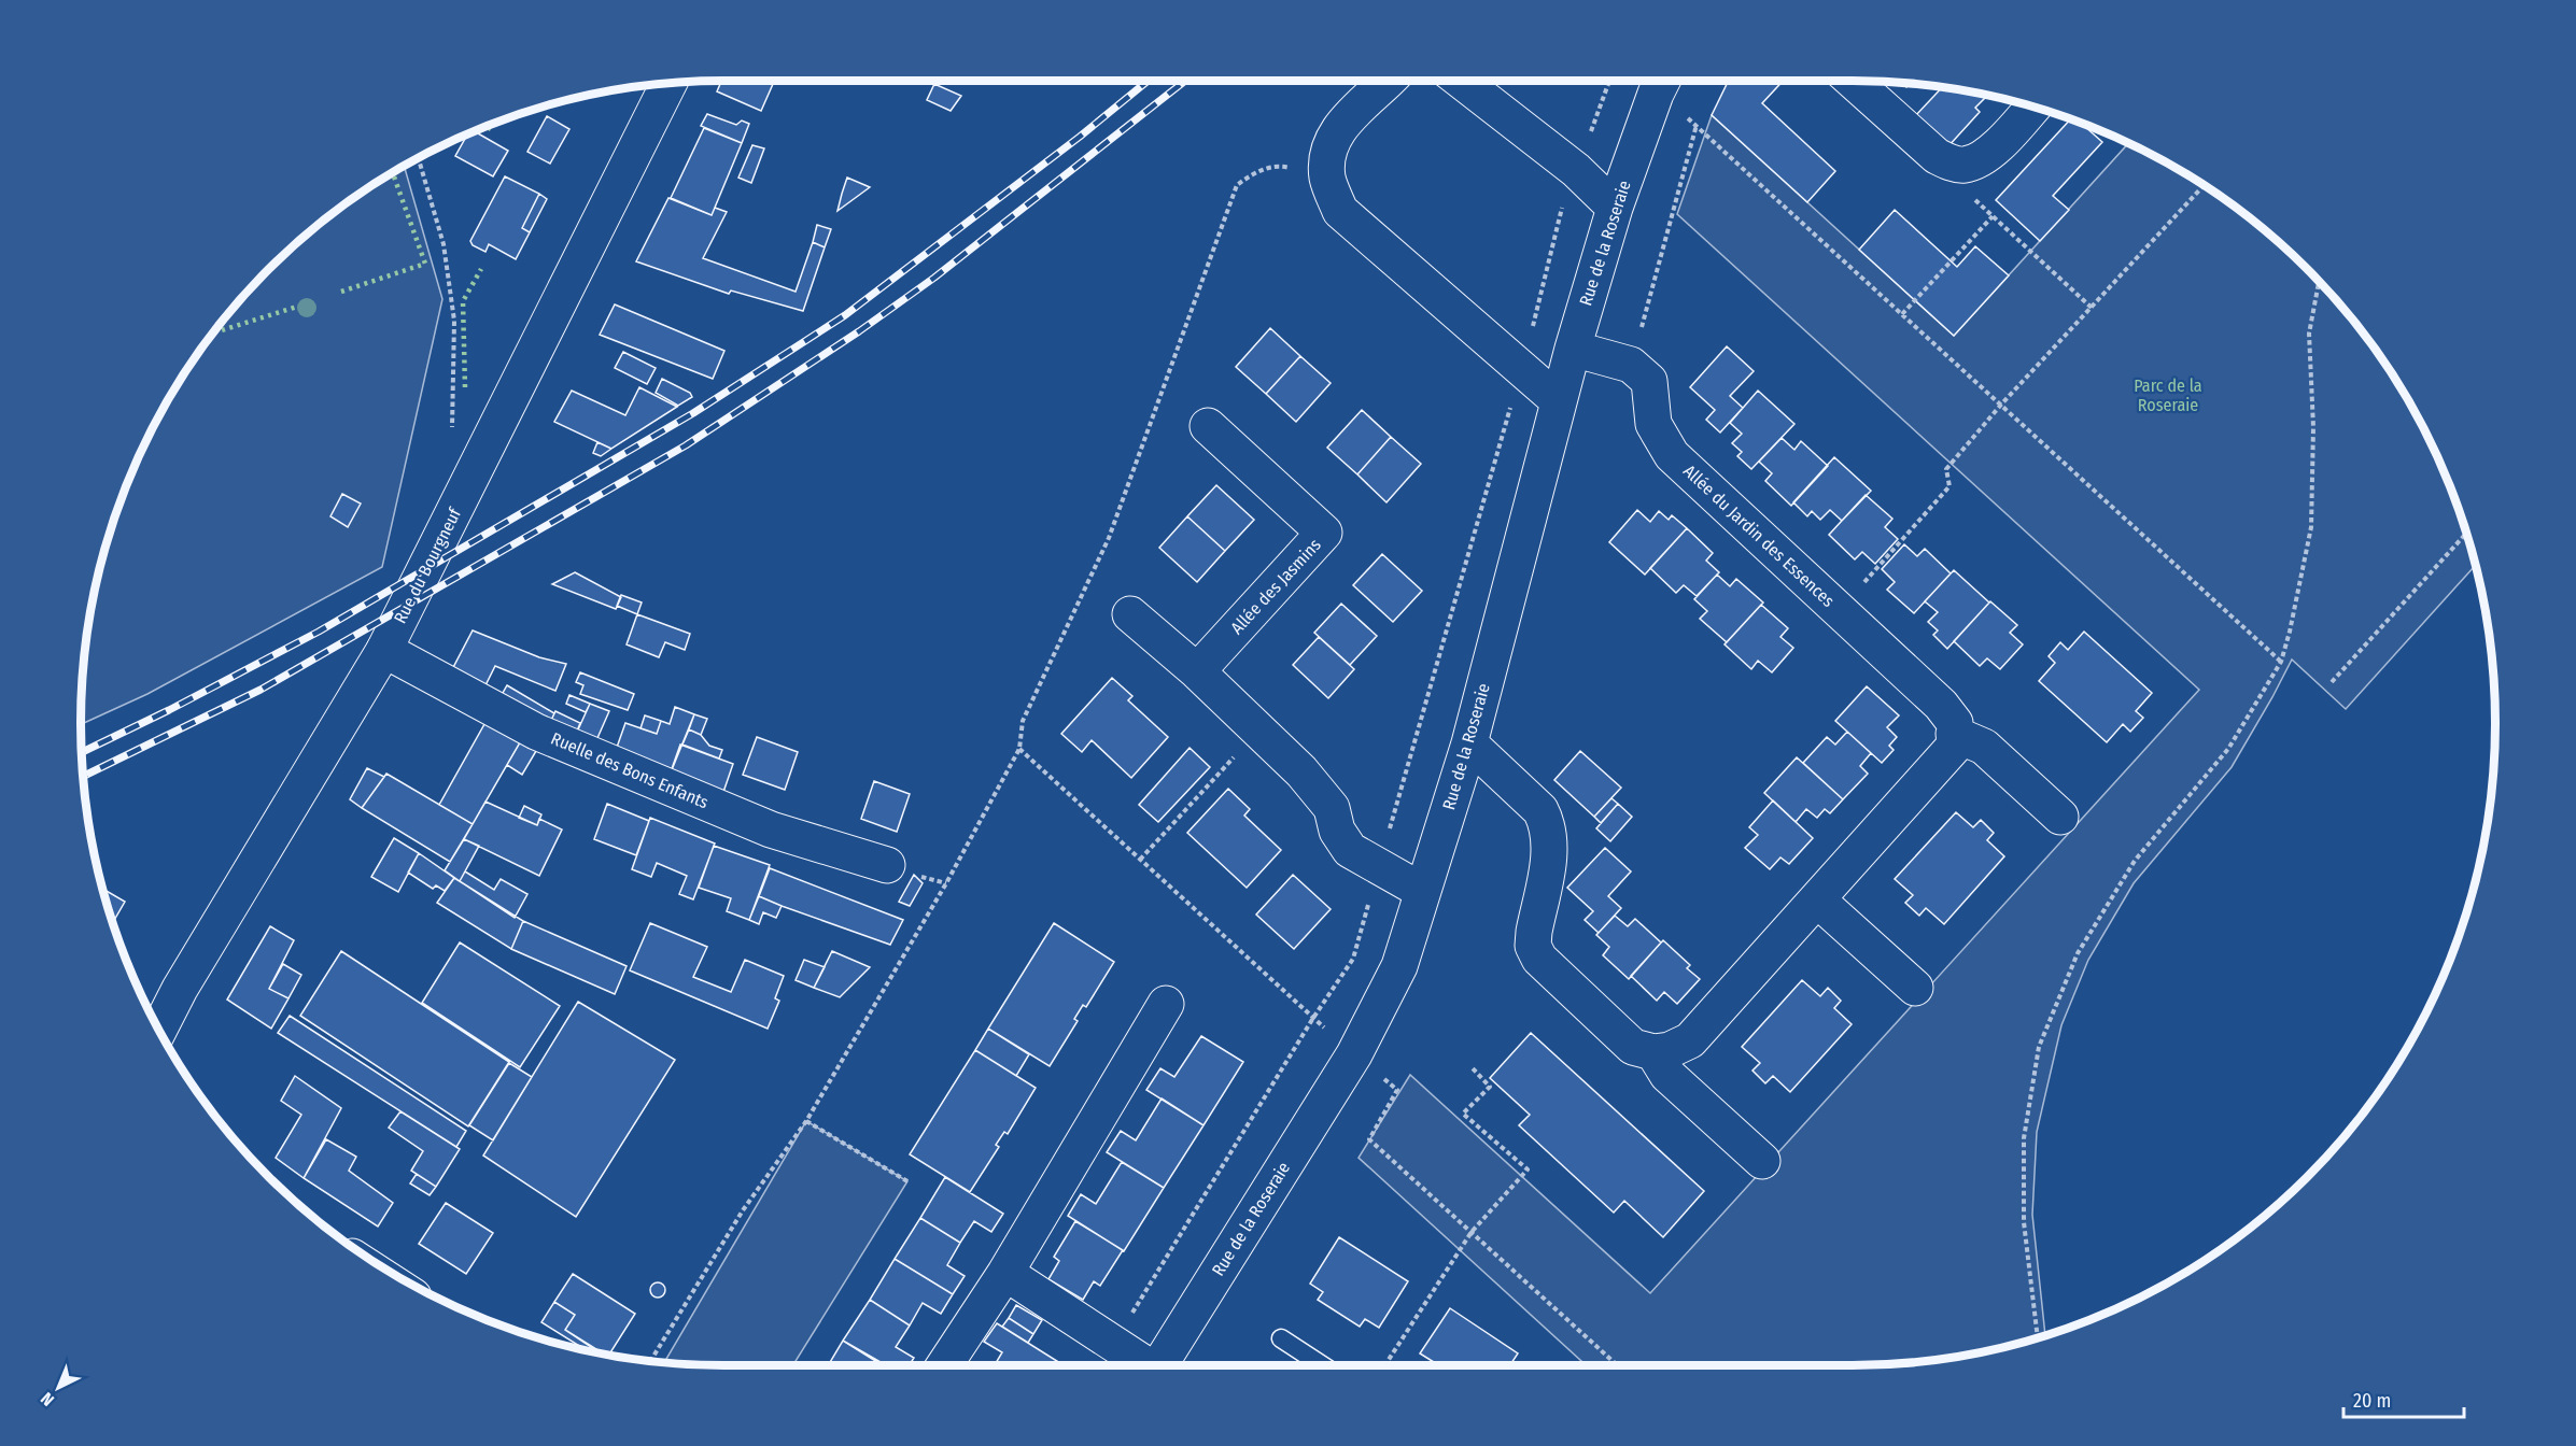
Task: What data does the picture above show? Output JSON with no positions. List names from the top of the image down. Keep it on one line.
{"streets":{"street":["Rue de la Roseraie","Allée du Jardin des Essences","Rue du Bourgneuf","Allée des Jasmins","Ruelle des Bons Enfants"]},"crossings":[["Rue du Bourgneuf","Ruelle des Bons Enfants"]],"parks":["Parc de la Roseraie"],"scale_bar":"20 m","north":"bottom left"}
